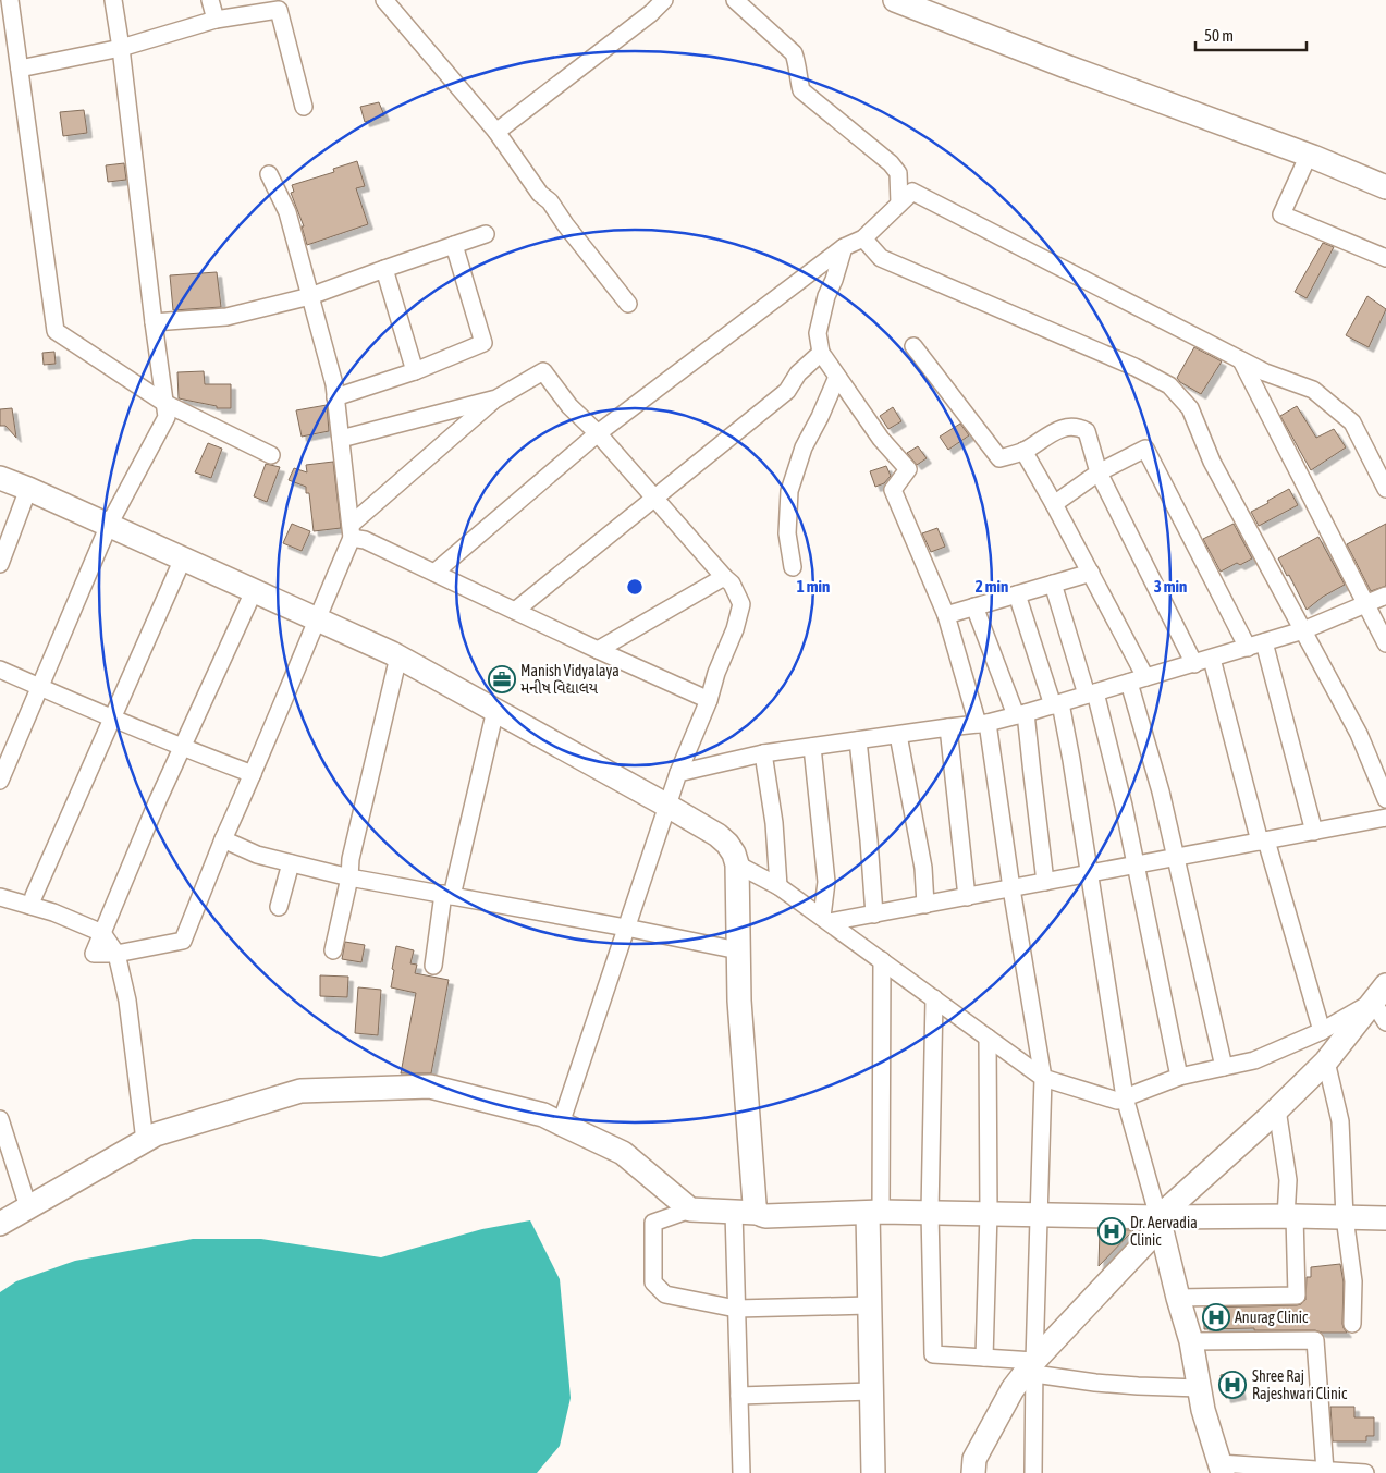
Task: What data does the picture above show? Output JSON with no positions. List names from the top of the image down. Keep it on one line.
{"places":{"office":["Manish Vidyalaya મનીષ વિદ્યાલય"],"hospital":["Dr. Aervadia Clinic","Anurag Clinic","Shree Raj Rajeshwari Clinic"]},"scale_bar":"50 m","rings":["1 min","2 min","3 min"]}
